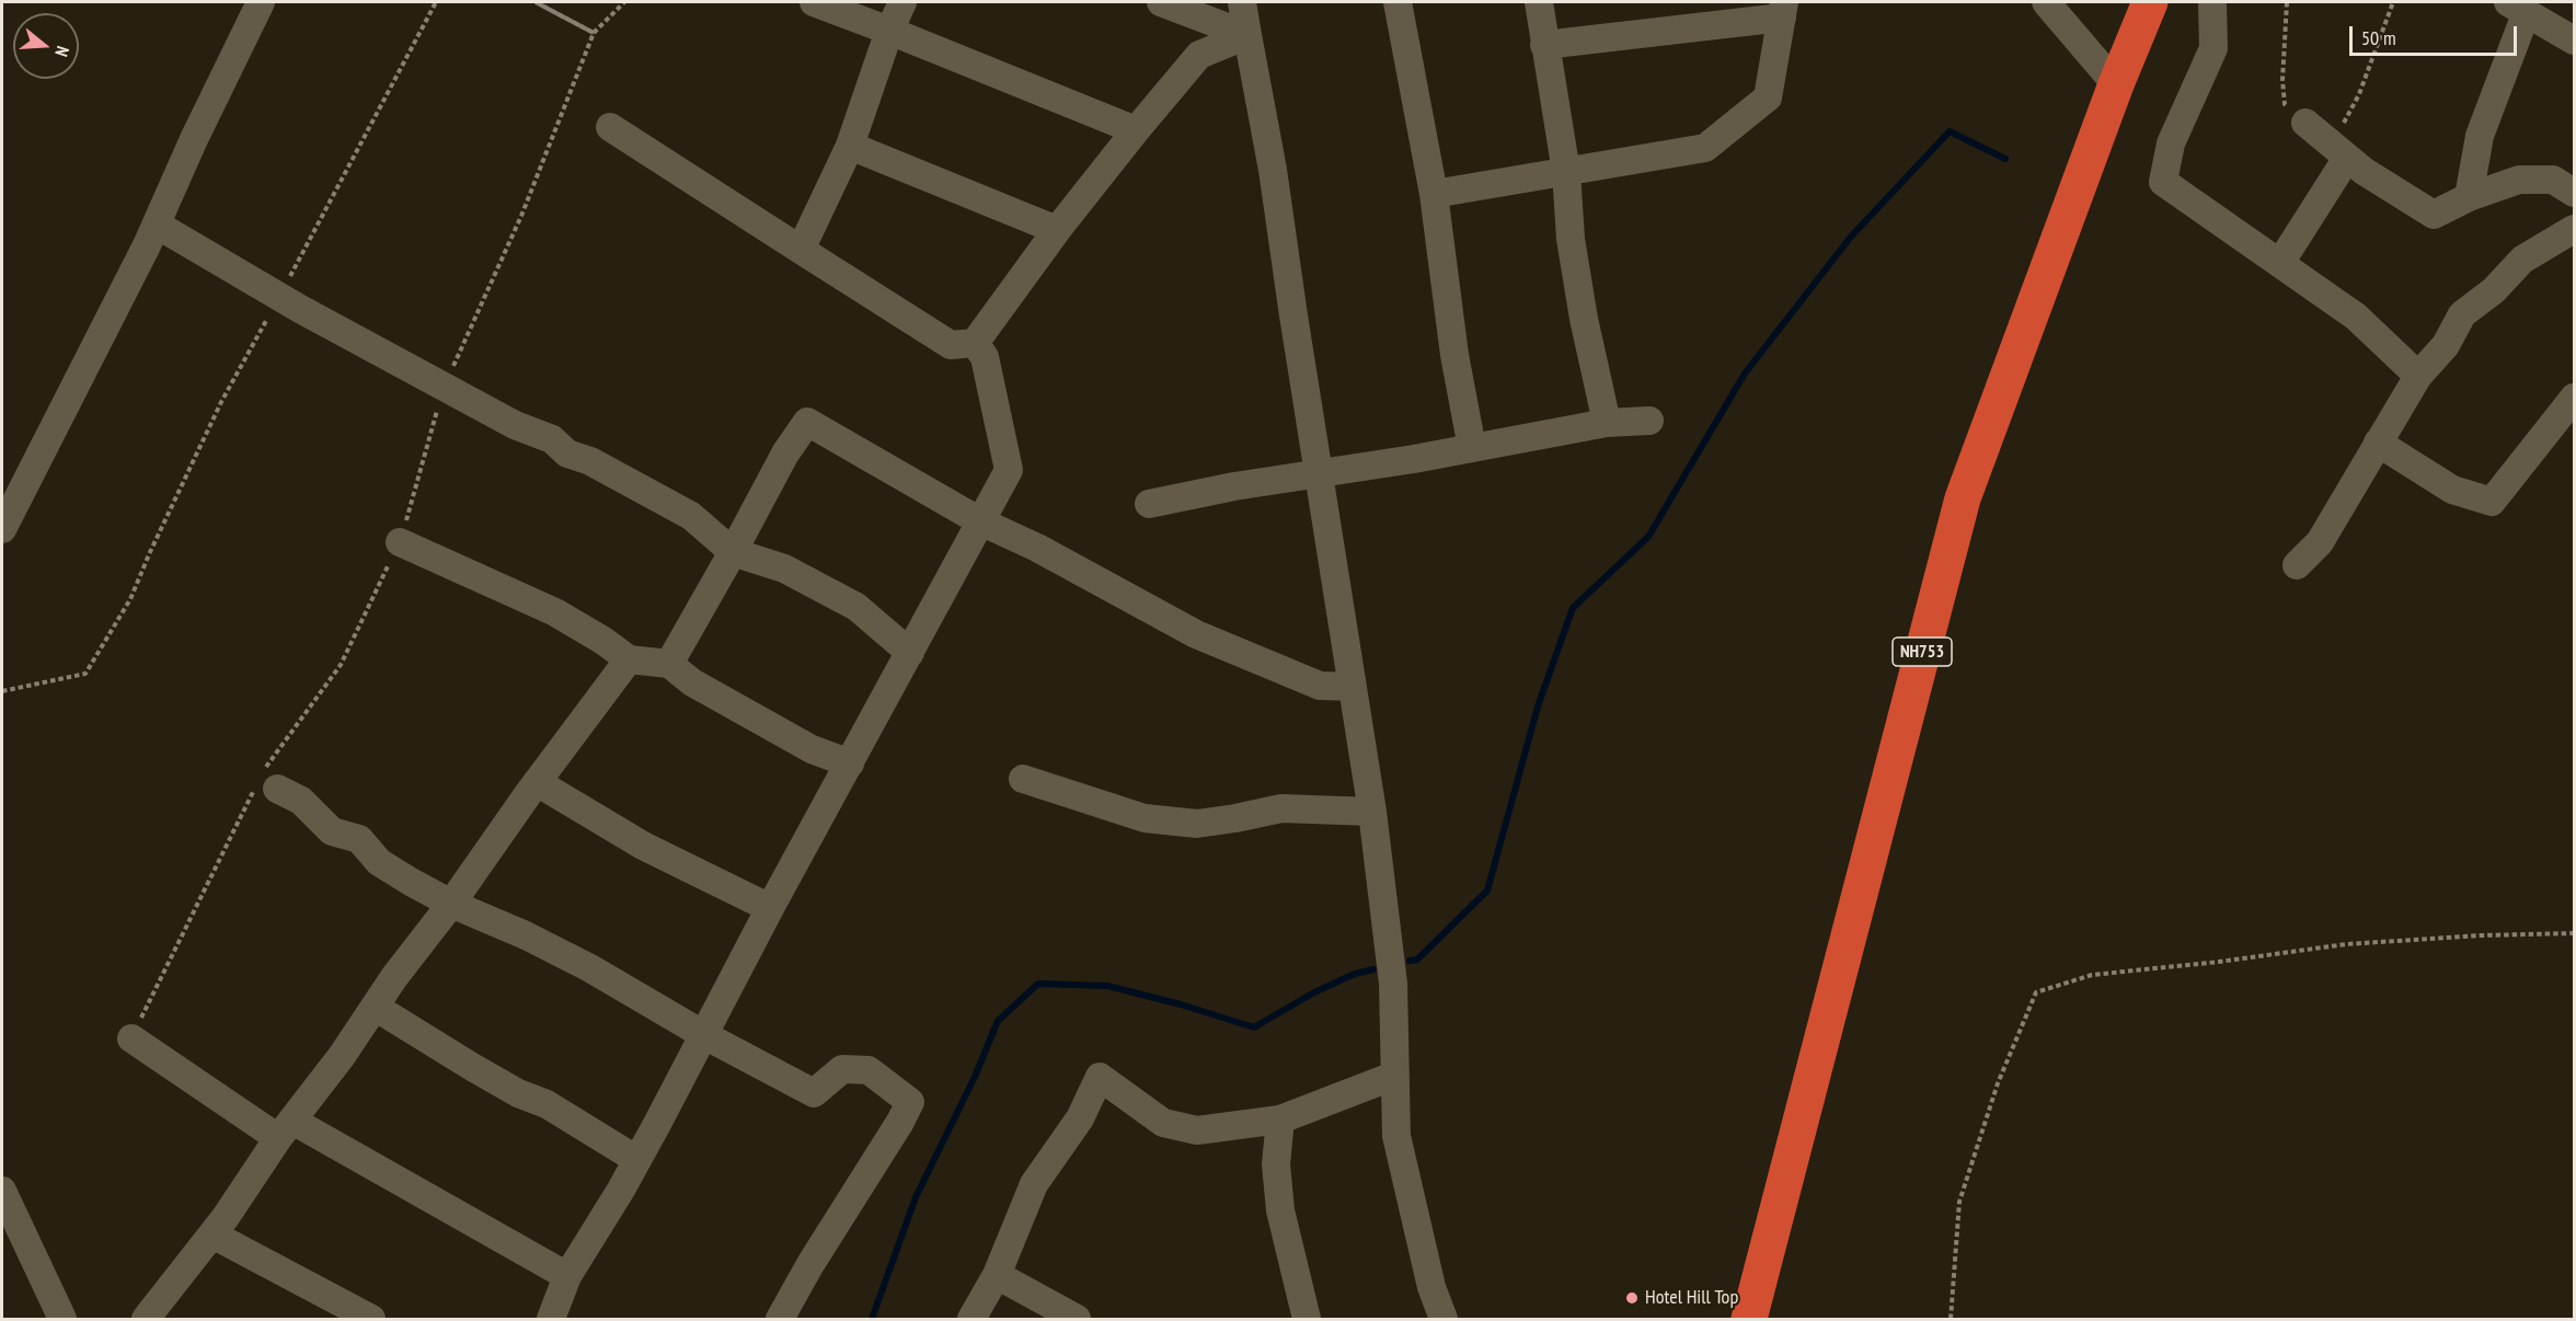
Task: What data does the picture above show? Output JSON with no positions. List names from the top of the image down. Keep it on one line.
{"streets":{"highway":["NH753"]},"places":["Hotel Hill Top"],"scale_bar":"50 m","north":"right"}
